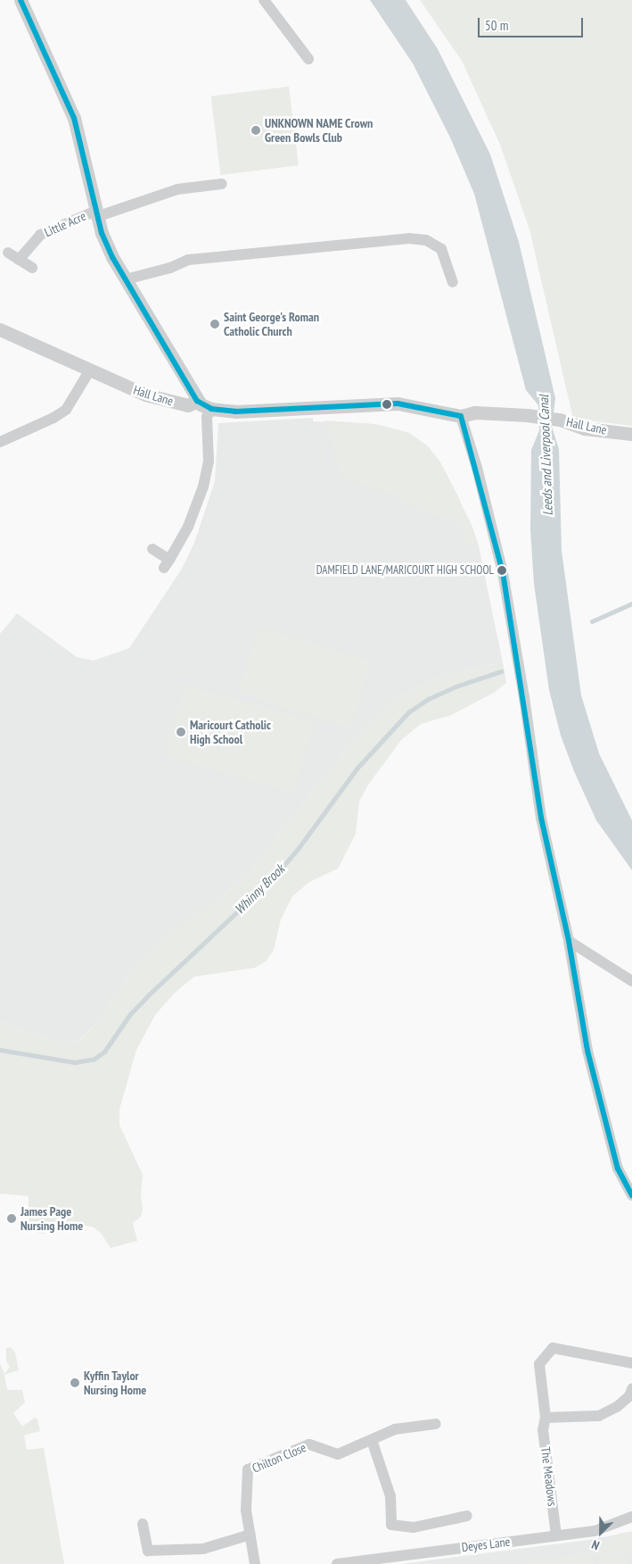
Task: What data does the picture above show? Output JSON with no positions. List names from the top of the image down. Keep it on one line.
{"streets":{"street":["Little Acre","Hall Lane","Chilton Close","The Meadows","Deyes Lane"]},"crossings":[["The Meadows","Deyes Lane"]],"water":["Leeds and Liverpool Canal","Whinny Brook"],"places":["UNKNOWN NAME Crown Green Bowls Club","Saint George's Roman Catholic Church","DAMFIELD LANE/MARICOURT HIGH SCHOOL","Maricourt Catholic High School","James Page Nursing Home","Kyffin Taylor Nursing Home"],"scale_bar":"50 m","north":"bottom left"}
